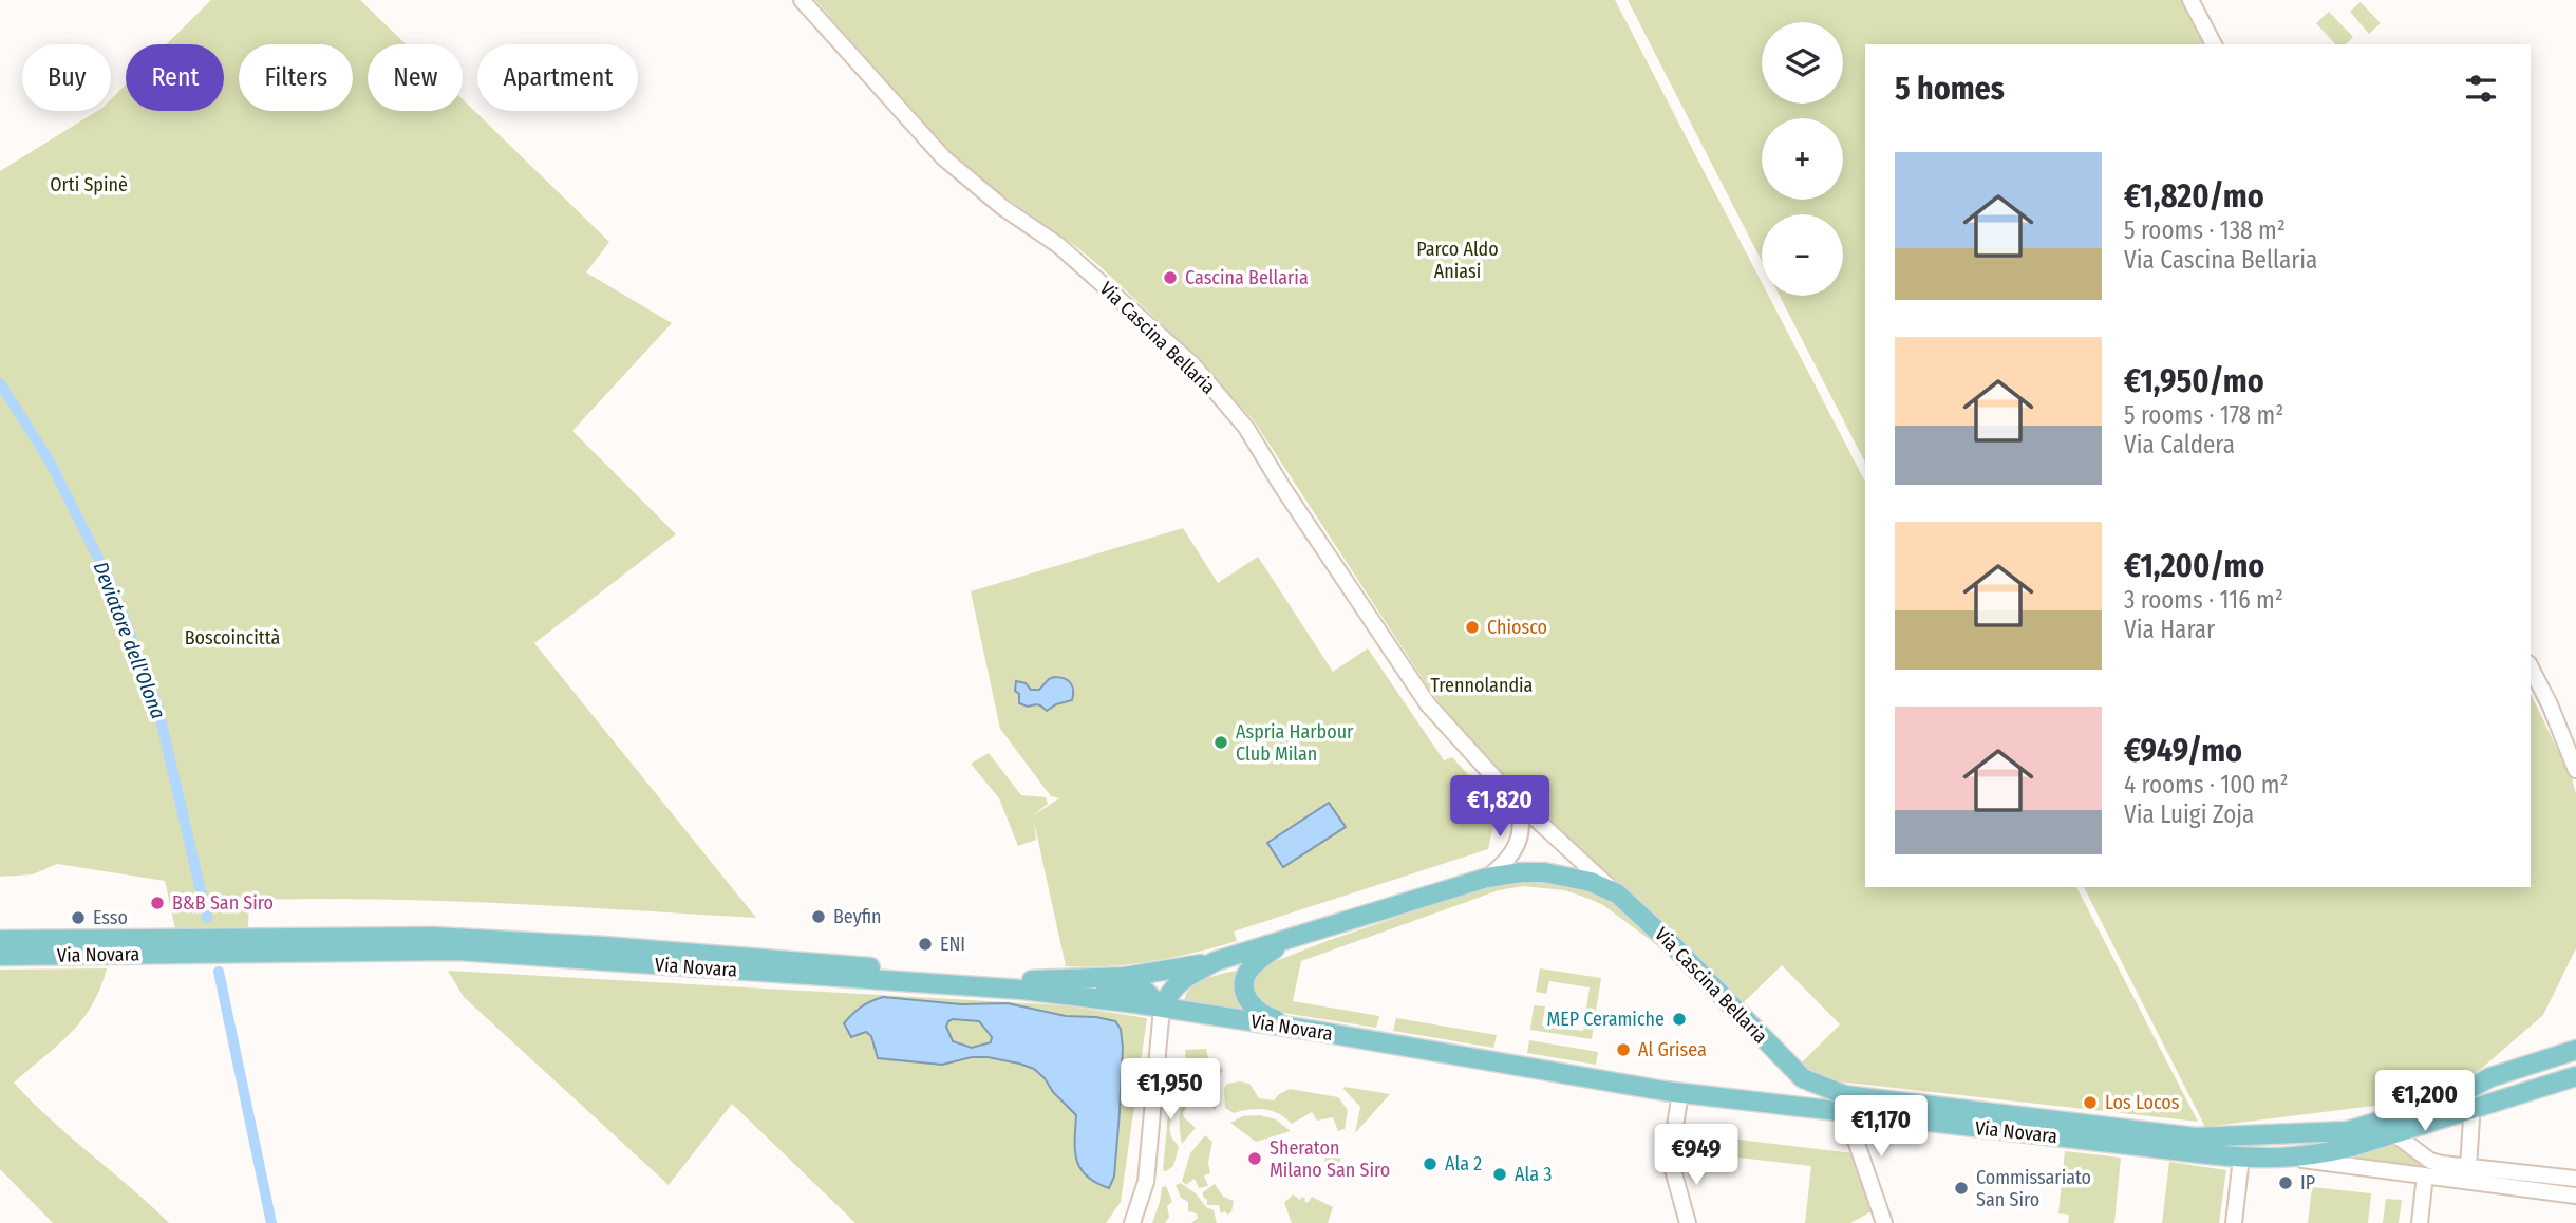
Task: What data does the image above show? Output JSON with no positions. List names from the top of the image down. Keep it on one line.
{"streets":{"main road":["Via Cascina Bellaria","Via Novara"]},"crossings":[["Via Cascina Bellaria","Via Novara"]],"water":["Deviatore dell'Olona"],"parks":["Orti Spinè","Parco Aldo Aniasi","Boscoincittà","Trennolandia"],"places":["Cascina Bellaria","Chiosco","Aspria Harbour Club Milan","B&B San Siro","Beyfin","Esso","ENI","MEP Ceramiche","Al Grisea","Los Locos","Sheraton Milano San Siro","Ala 2","Ala 3","IP","Commissariato San Siro"],"page":{"map_buttons":["+","−"],"chip":["Buy","Rent","Filters","New","Apartment"],"heading":"5 homes","list":[{"name":"€1,820/mo","note":"5 rooms · 138 m² · Via Cascina Bellaria"},{"name":"€1,950/mo","note":"5 rooms · 178 m² · Via Caldera"},{"name":"€1,200/mo","note":"3 rooms · 116 m² · Via Harar"},{"name":"€949/mo","note":"4 rooms · 100 m² · Via Luigi Zoja"}],"price":["€1,820","€1,950","€1,200","€1,170","€949"]}}
